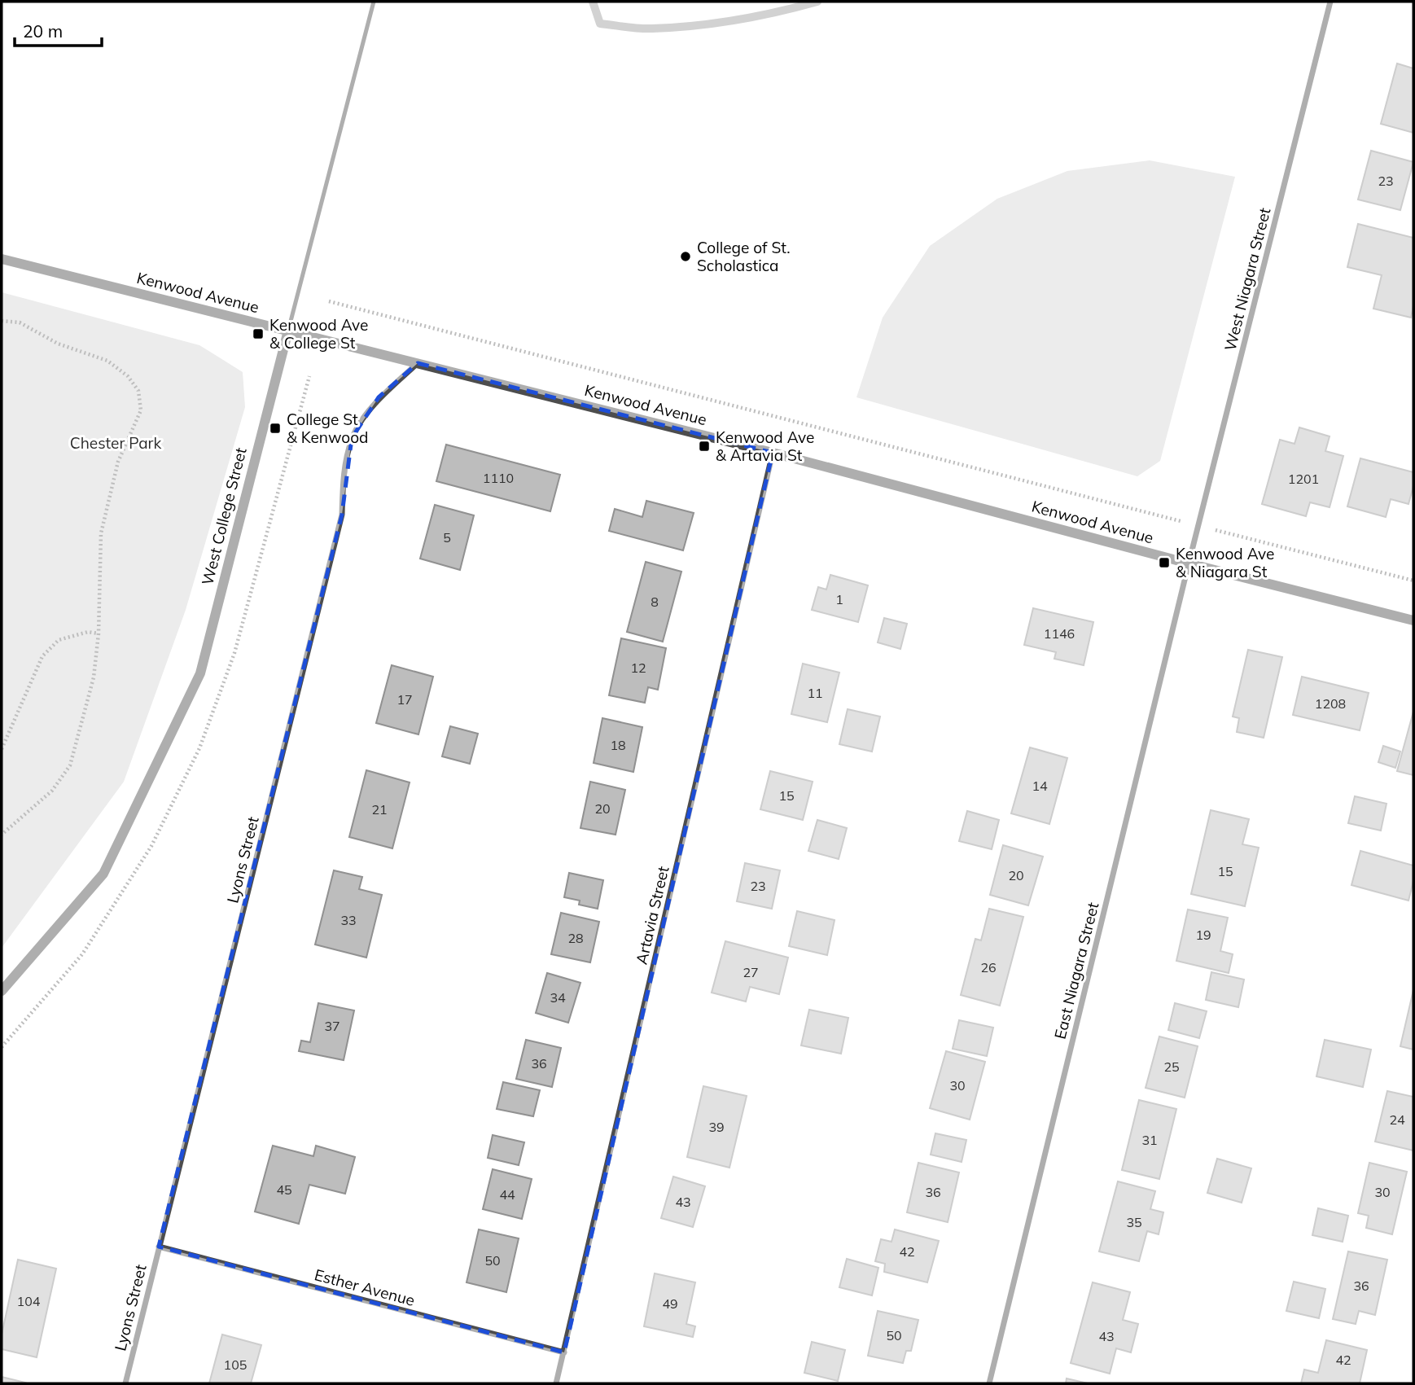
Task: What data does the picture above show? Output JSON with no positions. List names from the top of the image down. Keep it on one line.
{"streets":{"street":["West Niagara Street","Kenwood Avenue","West College Street","Lyons Street","Artavia Street","East Niagara Street","Esther Avenue"]},"crossings":[["West Niagara Street","Kenwood Avenue"],["West Niagara Street","East Niagara Street"],["Kenwood Avenue","West College Street"],["Kenwood Avenue","Lyons Street"],["Kenwood Avenue","Artavia Street"],["Kenwood Avenue","East Niagara Street"],["Lyons Street","Esther Avenue"],["Artavia Street","Esther Avenue"]],"parks":["Chester Park"],"places":{"other":["College of St. Scholastica"],"transit":["Kenwood Ave & College St","College St & Kenwood","Kenwood Ave & Artavia St","Kenwood Ave & Niagara St"]},"house_numbers":["23","1110","1201","5","1","8","1146","12","11","17","1208","18","14","15","20","21","15","20","23","33","19","28","26","27","34","37","36","25","30","24","39","31","45","36","30","44","43","35","42","50","36","104","49","50","43","42","105"],"scale_bar":"20 m"}
